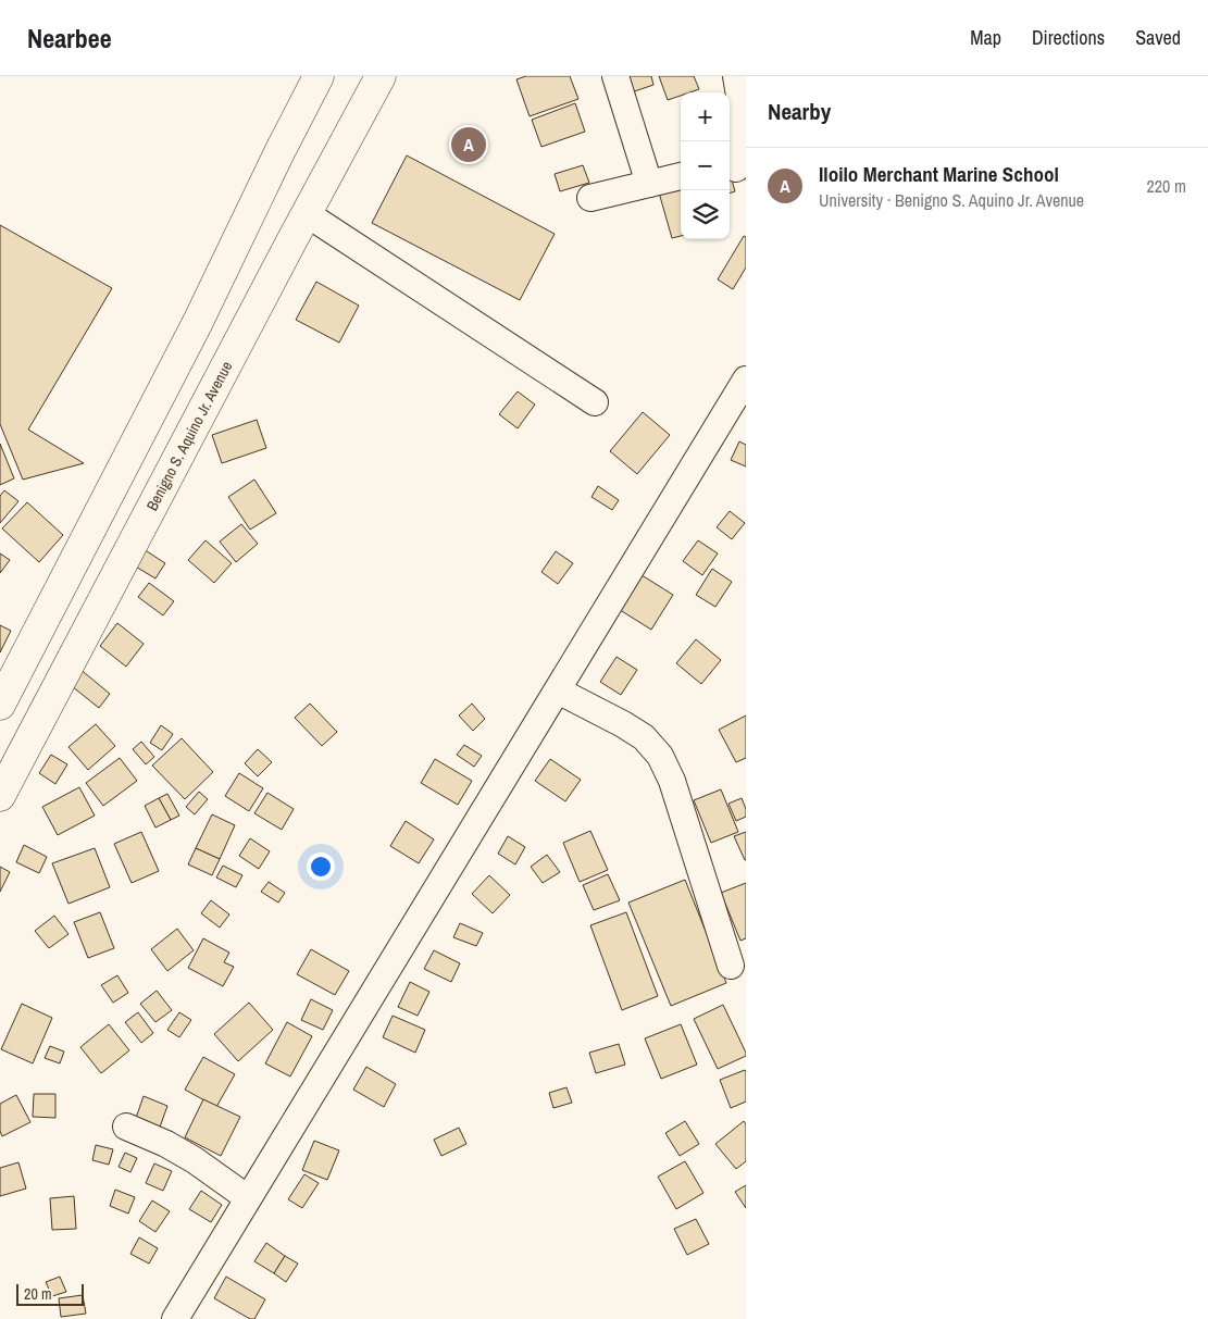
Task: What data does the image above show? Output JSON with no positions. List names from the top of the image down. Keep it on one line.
{"streets":{"main road":["Benigno S. Aquino Jr. Avenue"]},"scale_bar":"20 m","page":{"header":"Nearbee","nav":["Map","Directions","Saved"],"heading":"Nearby","map_buttons":["+","−"],"pins":"A","list":[{"mark":"A","name":"Iloilo Merchant Marine School","note":"University · Benigno S. Aquino Jr. Avenue","value":"220 m"}],"scale":"20 m"}}
